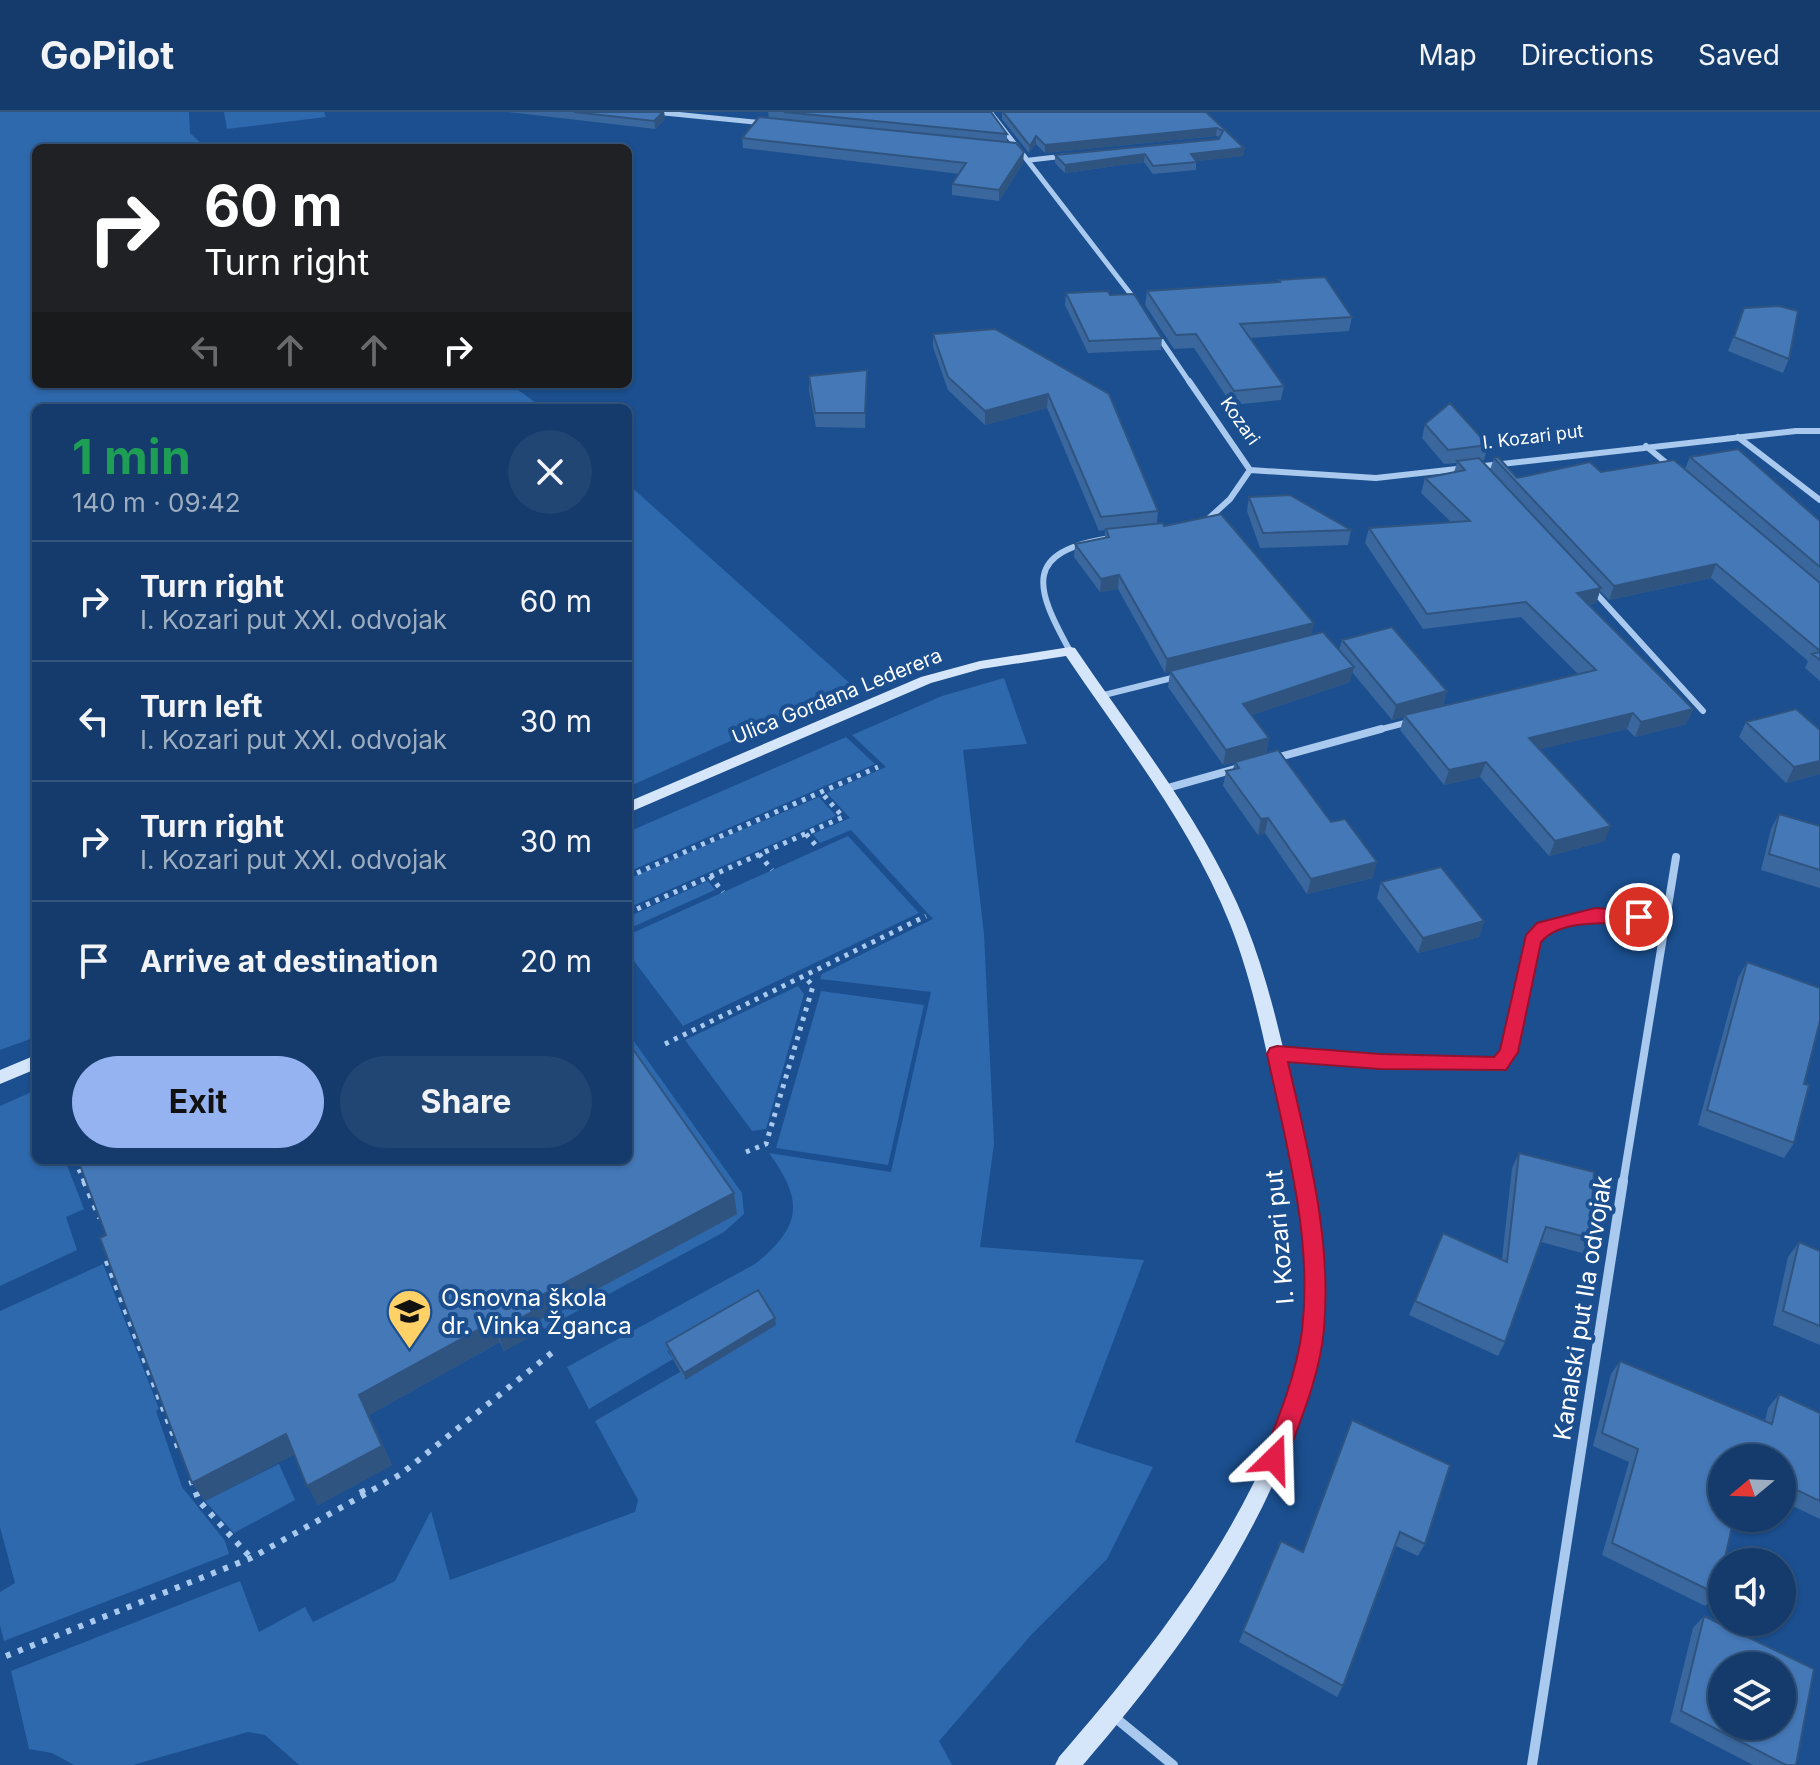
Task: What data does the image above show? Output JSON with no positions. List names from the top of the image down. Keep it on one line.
{"streets":{"street":["Kozari","I. Kozari put","Ulica Gordana Lederera","Kanalski put IIa odvojak"]},"crossings":[["Kozari","I. Kozari put"]],"places":{"school or university":["Osnovna škola dr. Vinka Žganca"]},"north":"left","page":{"header":"GoPilot","nav":["Map","Directions","Saved"],"turn":["60 m","Turn right"],"heading":["1 min","140 m · 09:42"],"list":[{"name":"Turn right","note":"I. Kozari put XXI. odvojak","value":"60 m"},{"name":"Turn left","note":"I. Kozari put XXI. odvojak","value":"30 m"},{"name":"Turn right","note":"I. Kozari put XXI. odvojak","value":"30 m"},{"name":"Arrive at destination","value":"20 m"}],"buttons":["Exit","Share"]}}
